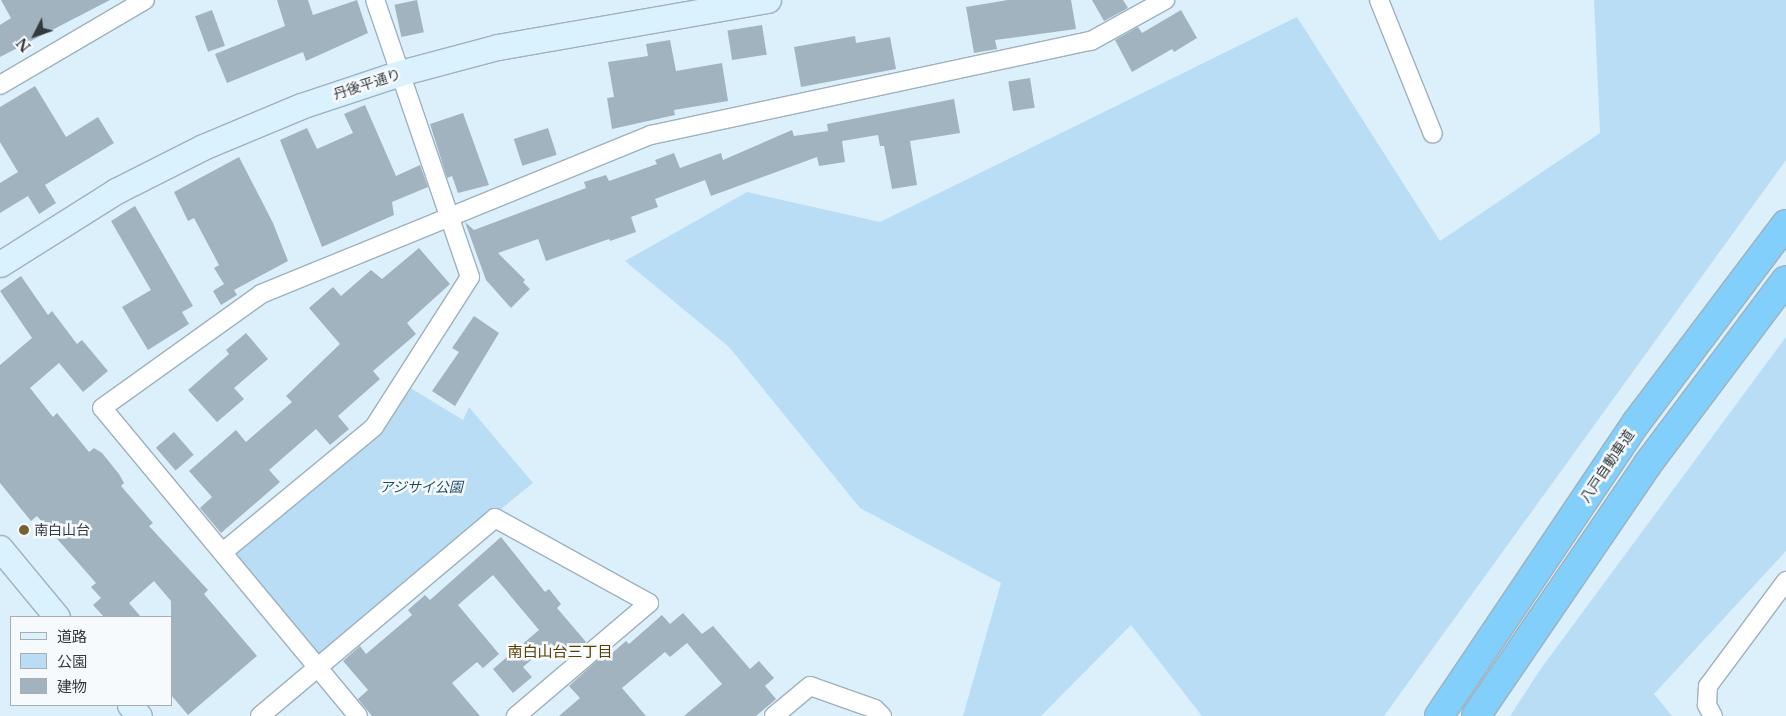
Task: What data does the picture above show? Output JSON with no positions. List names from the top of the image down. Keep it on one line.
{"streets":{"highway":["八戸自動車道"],"street":["丹後平通り"]},"districts":["南白山台三丁目"],"parks":["アジサイ公園"],"places":["南白山台"],"legend":["道路","公園","建物"],"north":"bottom left"}
